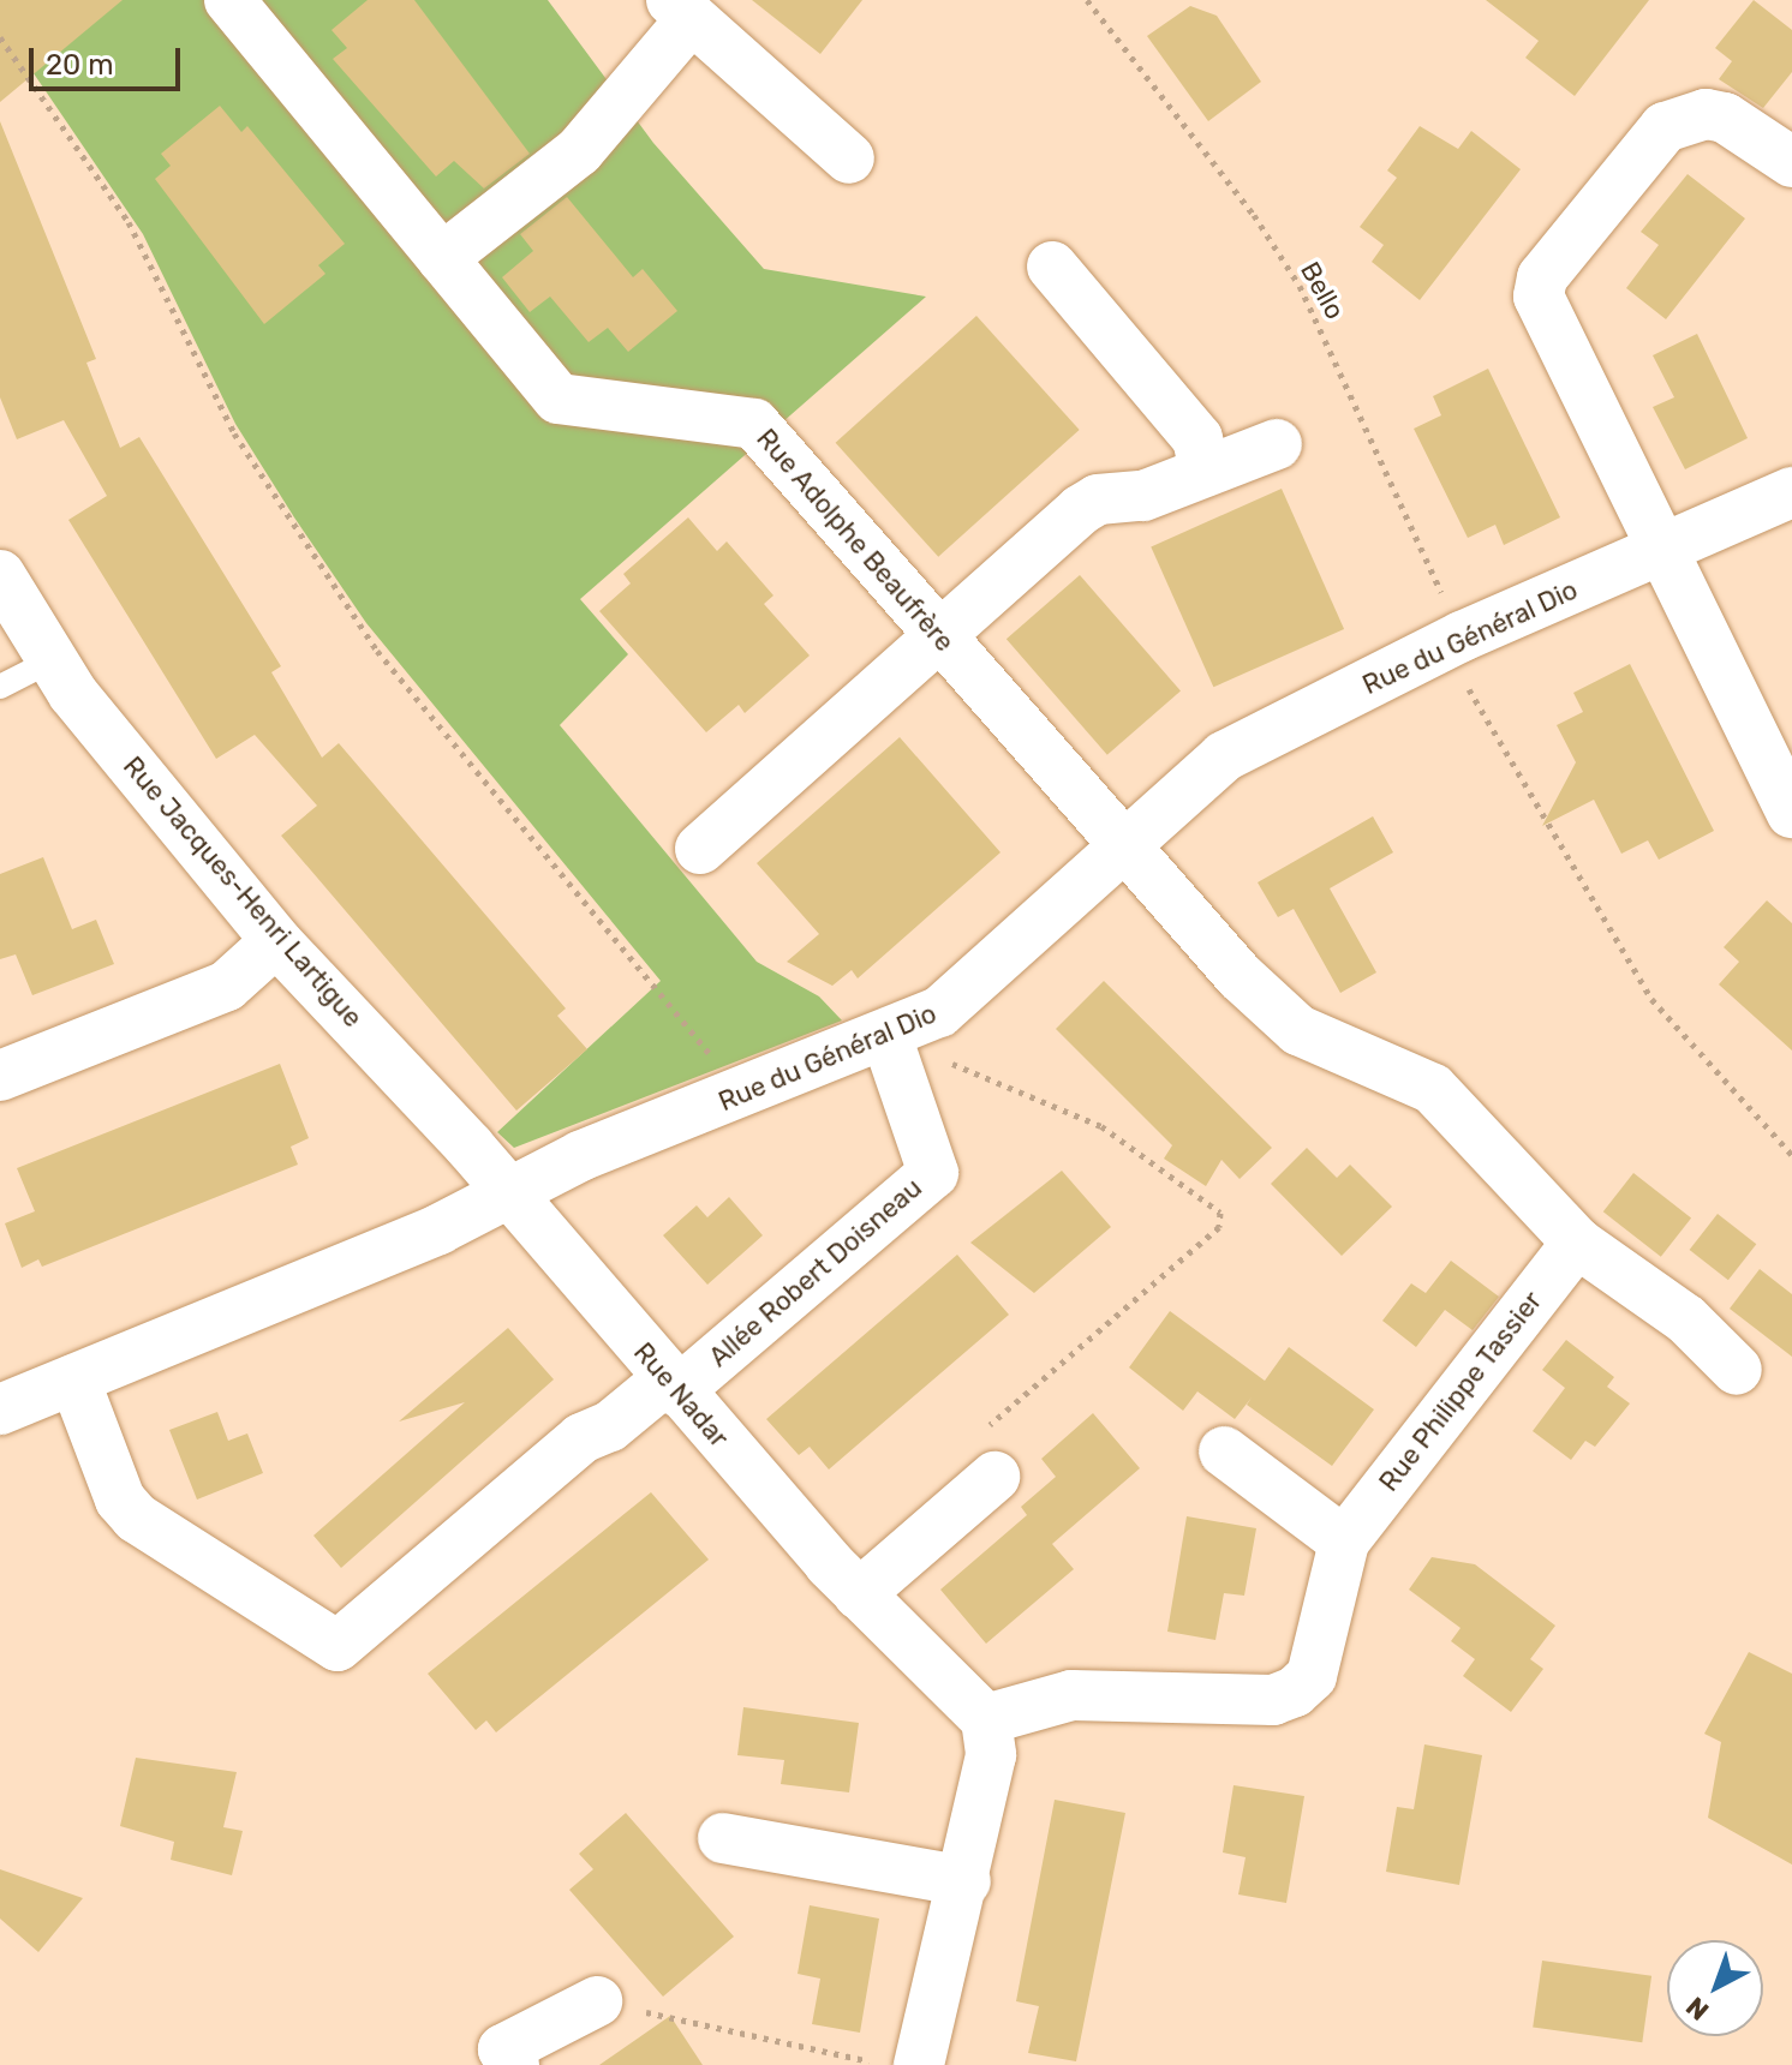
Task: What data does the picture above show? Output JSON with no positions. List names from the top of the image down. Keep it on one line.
{"streets":{"street":["Rue Adolphe Beaufrère","Rue du Général Dio","Rue Jacques-Henri Lartigue","Allée Robert Doisneau","Rue Philippe Tassier","Rue Nadar"],"path":["Bello"]},"crossings":[["Bello","Rue du Général Dio"],["Rue Adolphe Beaufrère","Rue du Général Dio"],["Rue Adolphe Beaufrère","Rue Philippe Tassier"],["Rue du Général Dio","Rue Jacques-Henri Lartigue"],["Rue du Général Dio","Allée Robert Doisneau"],["Rue du Général Dio","Rue Nadar"],["Rue Jacques-Henri Lartigue","Rue Nadar"],["Allée Robert Doisneau","Rue Nadar"],["Rue Philippe Tassier","Rue Nadar"]],"scale_bar":"20 m","north":"bottom left"}
